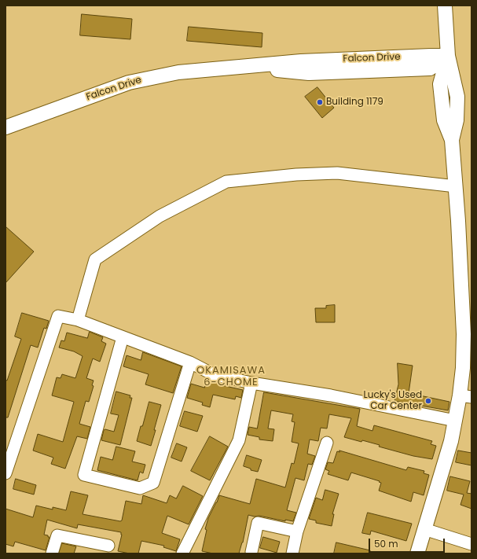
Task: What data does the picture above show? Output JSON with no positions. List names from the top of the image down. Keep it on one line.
{"streets":{"street":["Falcon Drive"]},"districts":["OKAMISAWA 6-CHOME"],"places":["Building 1179","Lucky's Used Car Center"],"scale_bar":"50 m"}
